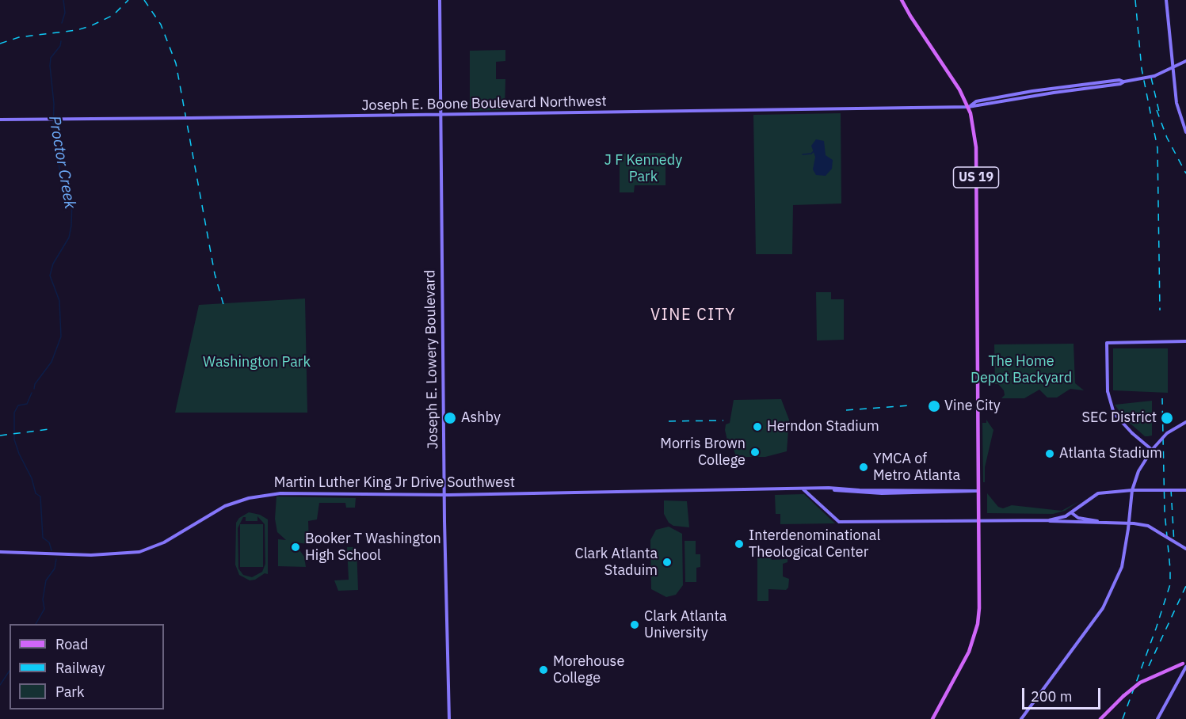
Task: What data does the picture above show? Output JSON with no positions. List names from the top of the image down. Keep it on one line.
{"streets":{"main road":["Joseph E. Boone Boulevard Northwest","US 19","Joseph E. Lowery Boulevard","Martin Luther King Jr Drive Southwest"]},"crossings":[["Joseph E. Boone Boulevard Northwest","US 19"],["Joseph E. Boone Boulevard Northwest","Joseph E. Lowery Boulevard"],["US 19","Martin Luther King Jr Drive Southwest"],["Joseph E. Lowery Boulevard","Martin Luther King Jr Drive Southwest"]],"districts":["VINE CITY"],"water":["Proctor Creek"],"parks":["J F Kennedy Park","The Home Depot Backyard","Washington Park"],"places":["Vine City","Ashby","SEC District","Herndon Stadium","Morris Brown College","Atlanta Stadium","YMCA of Metro Atlanta","Interdenominational Theological Center","Booker T Washington High School","Clark Atlanta Staduim","Clark Atlanta University","Morehouse College"],"legend":["Road","Railway","Park"],"scale_bar":"200 m"}
